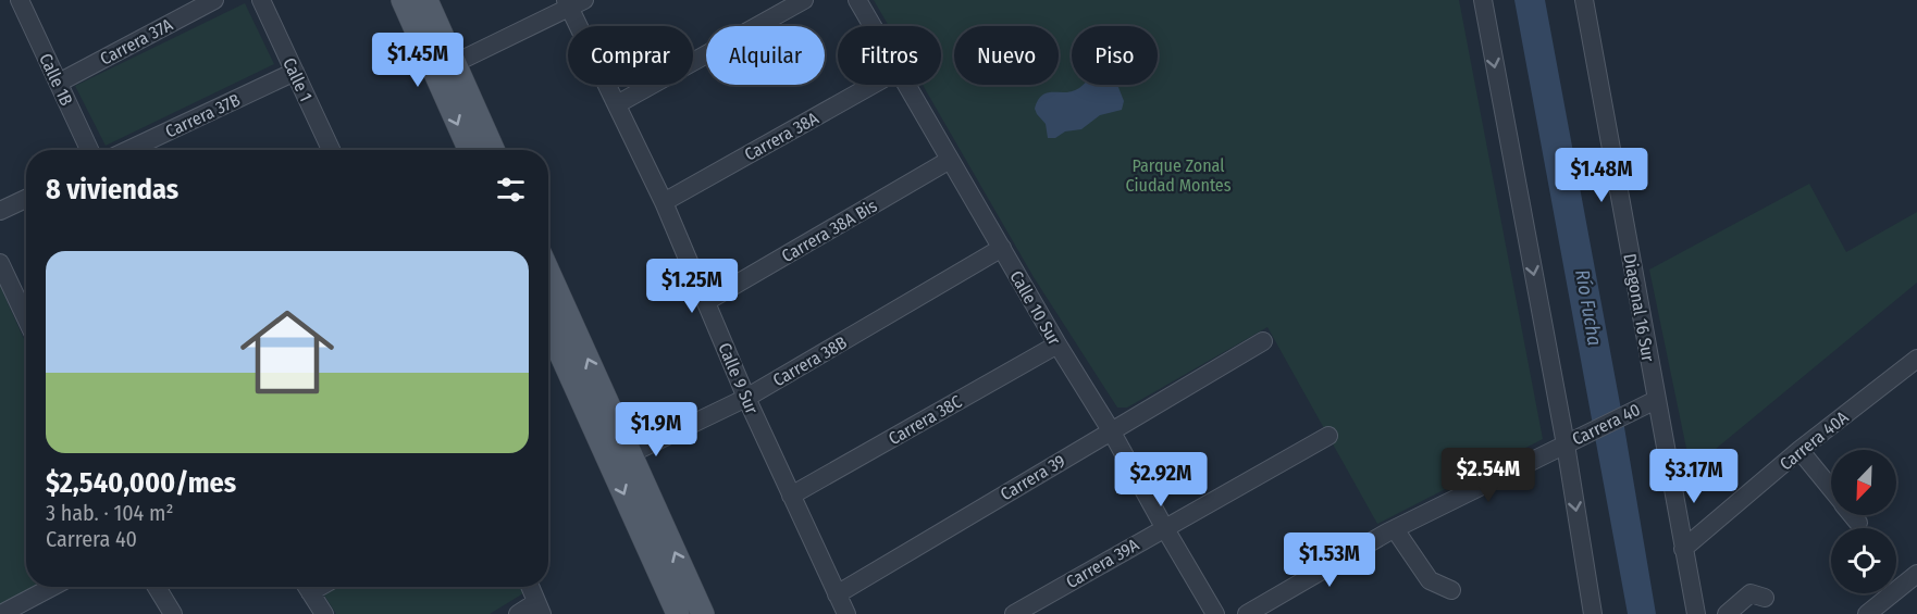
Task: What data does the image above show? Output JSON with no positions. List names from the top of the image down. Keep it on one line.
{"streets":{"street":["Carrera 37A","Calle 1B","Calle 1","Carrera 37B","Carrera 38A","Carrera 38A Bis","Calle 10 Sur","Diagonal 16 Sur","Carrera 38B","Calle 9 Sur","Carrera 38C","Carrera 40","Carrera 40A","Carrera 39","Carrera 39A"]},"crossings":[["Carrera 37A","Calle 1B"],["Calle 1","Carrera 37B"],["Carrera 38A","Calle 9 Sur"],["Carrera 38A Bis","Calle 10 Sur"],["Carrera 38A Bis","Calle 9 Sur"],["Calle 10 Sur","Carrera 38B"],["Calle 10 Sur","Carrera 38C"],["Calle 10 Sur","Carrera 39"],["Calle 10 Sur","Carrera 39A"],["Diagonal 16 Sur","Carrera 40"],["Diagonal 16 Sur","Carrera 40A"],["Carrera 38B","Calle 9 Sur"],["Calle 9 Sur","Carrera 38C"],["Calle 9 Sur","Carrera 39"]],"water":["Río Fucha"],"parks":["Parque Zonal Ciudad Montes"],"north":"bottom left","page":{"chip":["Comprar","Alquilar","Filtros","Nuevo","Piso"],"price":["$1.45M","$1.48M","$1.25M","$1.9M","$2.54M","$3.17M","$2.92M","$1.53M"],"heading":"8 viviendas","list":[{"name":"$2,540,000/mes","note":"3 hab. · 104 m² · Carrera 40"}]}}
